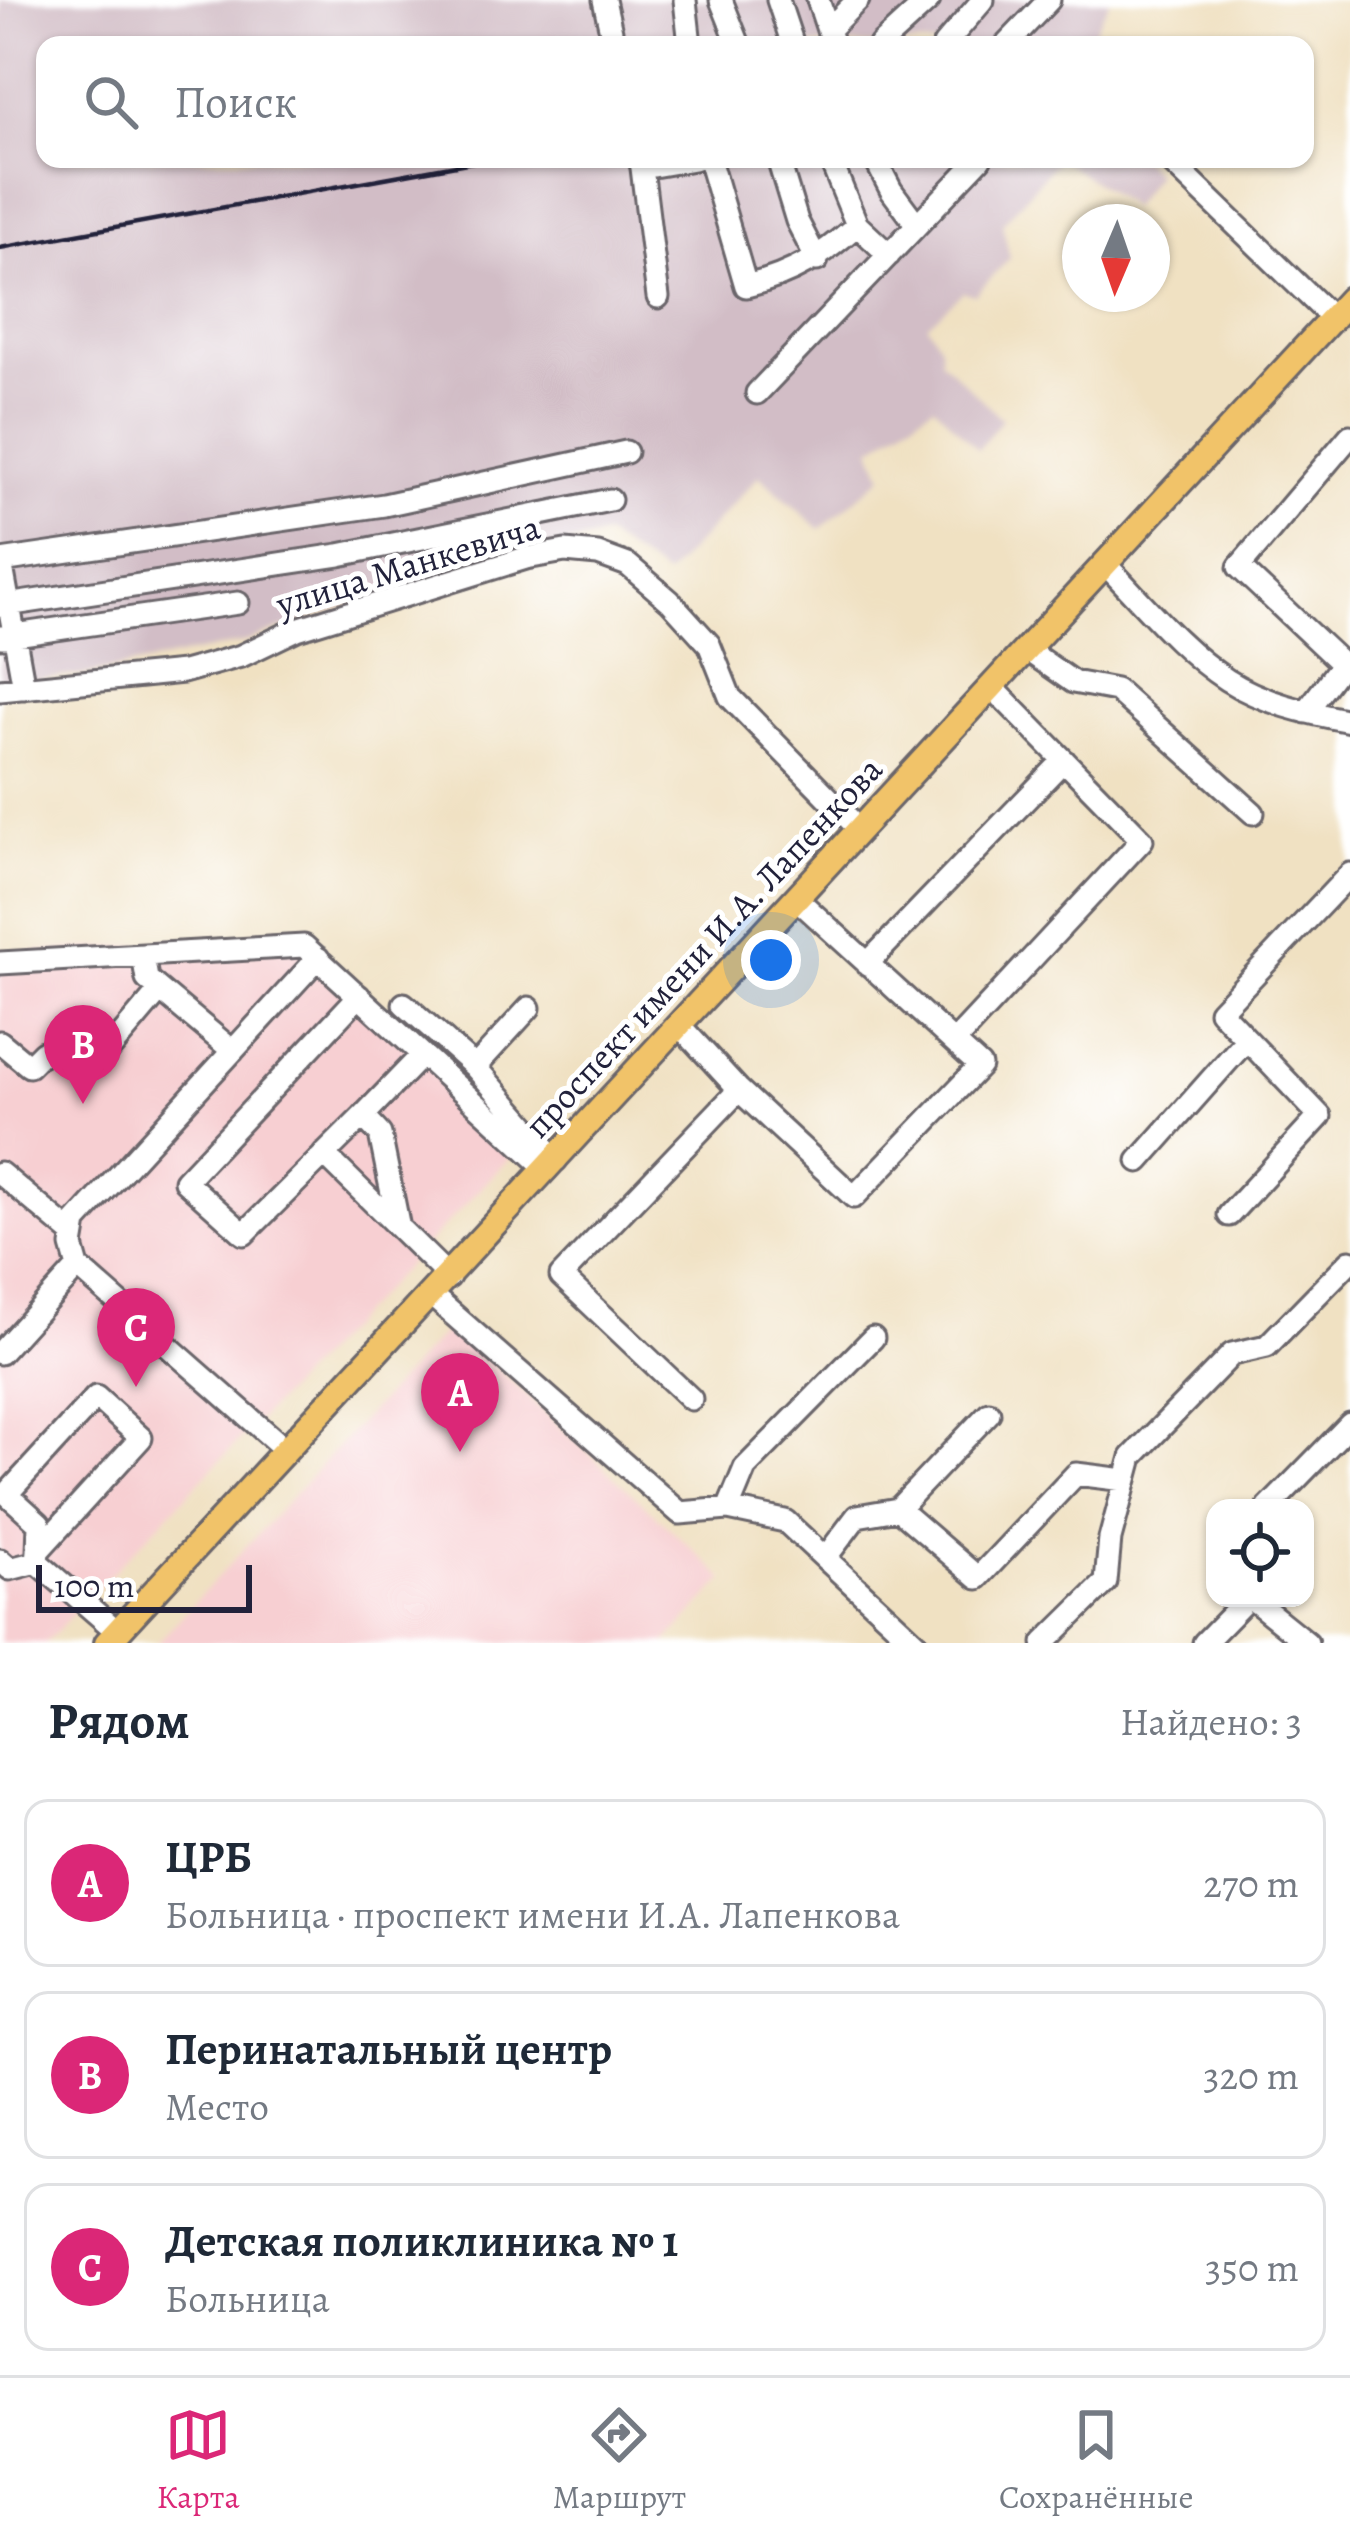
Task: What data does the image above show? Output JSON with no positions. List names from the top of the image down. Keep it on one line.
{"streets":{"main road":["проспект имени И.А. Лапенкова"],"street":["улица Манкевича"]},"crossings":[["улица Манкевича","проспект имени И.А. Лапенкова"]],"scale_bar":"100 m","north":"bottom","page":{"search":"Поиск","pins":["B","C","A"],"scale":"100 m","heading":["Рядом","Найдено: 3"],"list":[{"mark":"A","name":"ЦРБ","note":"Больница · проспект имени И.А. Лапенкова","value":"270 m"},{"mark":"B","name":"Перинатальный центр","note":"Место","value":"320 m"},{"mark":"C","name":"Детская поликлиника № 1","note":"Больница","value":"350 m"}],"nav":["Карта","Маршрут","Сохранённые"]}}
